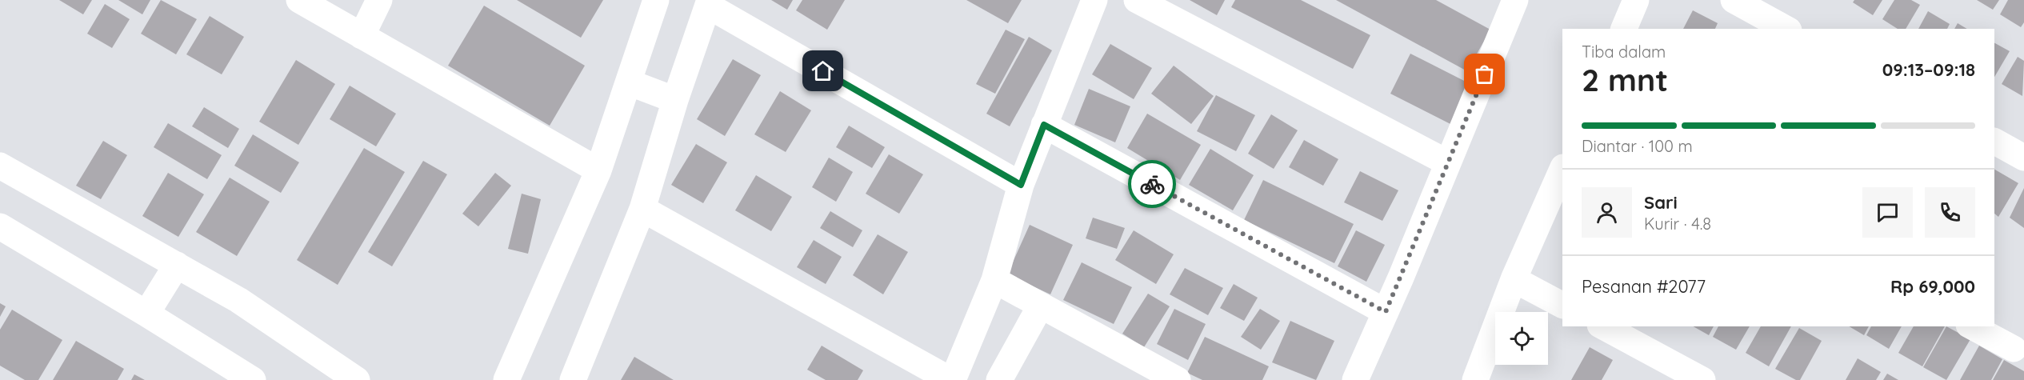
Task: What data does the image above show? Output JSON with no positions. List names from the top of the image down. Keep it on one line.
{"page":{"heading":["2 mnt","Tiba dalam","09:13–09:18"],"panel":["Sari","Kurir · 4.8","Pesanan #2077","Rp 69,000"],"bar":"Diantar · 100 m"}}
